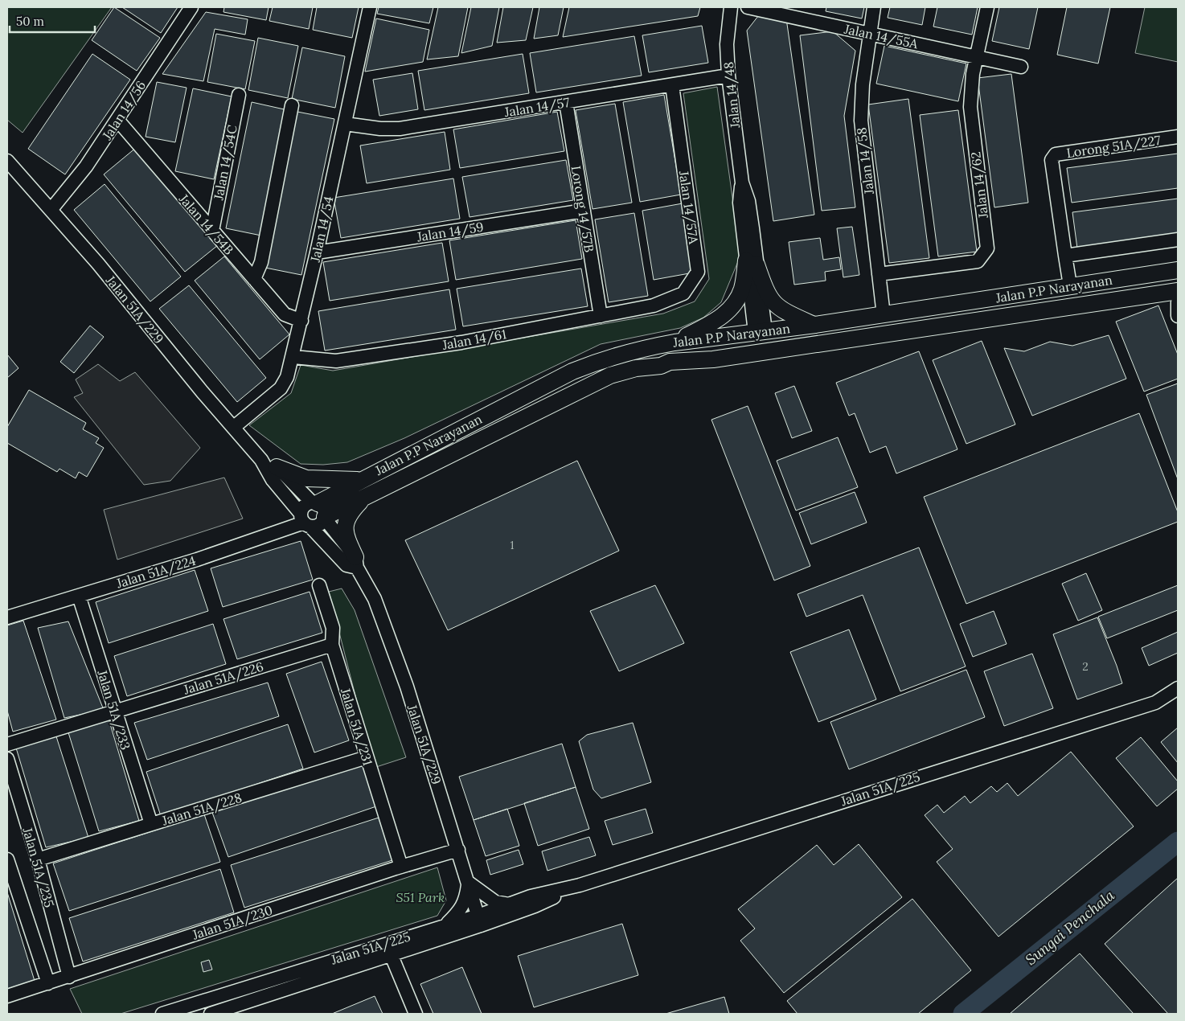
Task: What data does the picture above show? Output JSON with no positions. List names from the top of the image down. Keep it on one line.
{"streets":{"main road":["Jalan P.P Narayanan"],"street":["Jalan 14/55A","Jalan 14/48","Jalan 14/57","Jalan 14/56","Lorong 51A/227","Jalan 14/58","Jalan 14/54C","Jalan 14/62","Jalan 14/57A","Lorong 14/57B","Jalan 14/54B","Jalan 14/54","Jalan 14/59","Jalan 51A/229","Jalan 14/61","Jalan 51A/224","Jalan 51A/226","Jalan 51A/233","Jalan 51A/231","Jalan 51A/225","Jalan 51A/228","Jalan 51A/235","Jalan 51A/230"]},"crossings":[["Jalan 14/55A","Jalan 14/58"],["Jalan 14/55A","Jalan 14/62"],["Jalan 14/48","Jalan 14/57"],["Jalan 14/48","Jalan P.P Narayanan"],["Jalan 14/57","Jalan 14/57A"],["Jalan 14/57","Lorong 14/57B"],["Jalan 14/57","Jalan 14/54"],["Jalan 14/56","Jalan 14/54B"],["Jalan 14/56","Jalan 51A/229"],["Lorong 51A/227","Jalan P.P Narayanan"],["Jalan 14/58","Jalan 14/62"],["Jalan 14/58","Jalan P.P Narayanan"],["Jalan 14/54C","Jalan 14/54B"],["Jalan 14/57A","Jalan 14/61"],["Lorong 14/57B","Jalan 14/59"],["Lorong 14/57B","Jalan 14/61"],["Jalan 14/54B","Jalan 14/54"],["Jalan 14/54","Jalan 14/59"],["Jalan 14/54","Jalan 51A/229"],["Jalan 14/54","Jalan 14/61"],["Jalan P.P Narayanan","Jalan 51A/229"],["Jalan P.P Narayanan","Jalan 51A/224"],["Jalan 51A/229","Jalan 51A/224"],["Jalan 51A/229","Jalan 51A/225"],["Jalan 51A/229","Jalan 51A/230"],["Jalan 51A/224","Jalan 51A/233"],["Jalan 51A/226","Jalan 51A/233"],["Jalan 51A/226","Jalan 51A/231"],["Jalan 51A/233","Jalan 51A/228"],["Jalan 51A/231","Jalan 51A/228"],["Jalan 51A/231","Jalan 51A/230"],["Jalan 51A/228","Jalan 51A/235"],["Jalan 51A/235","Jalan 51A/230"]],"water":["Sungai Penchala"],"parks":["S51 Park"],"house_numbers":["1","2"],"scale_bar":"50 m"}
